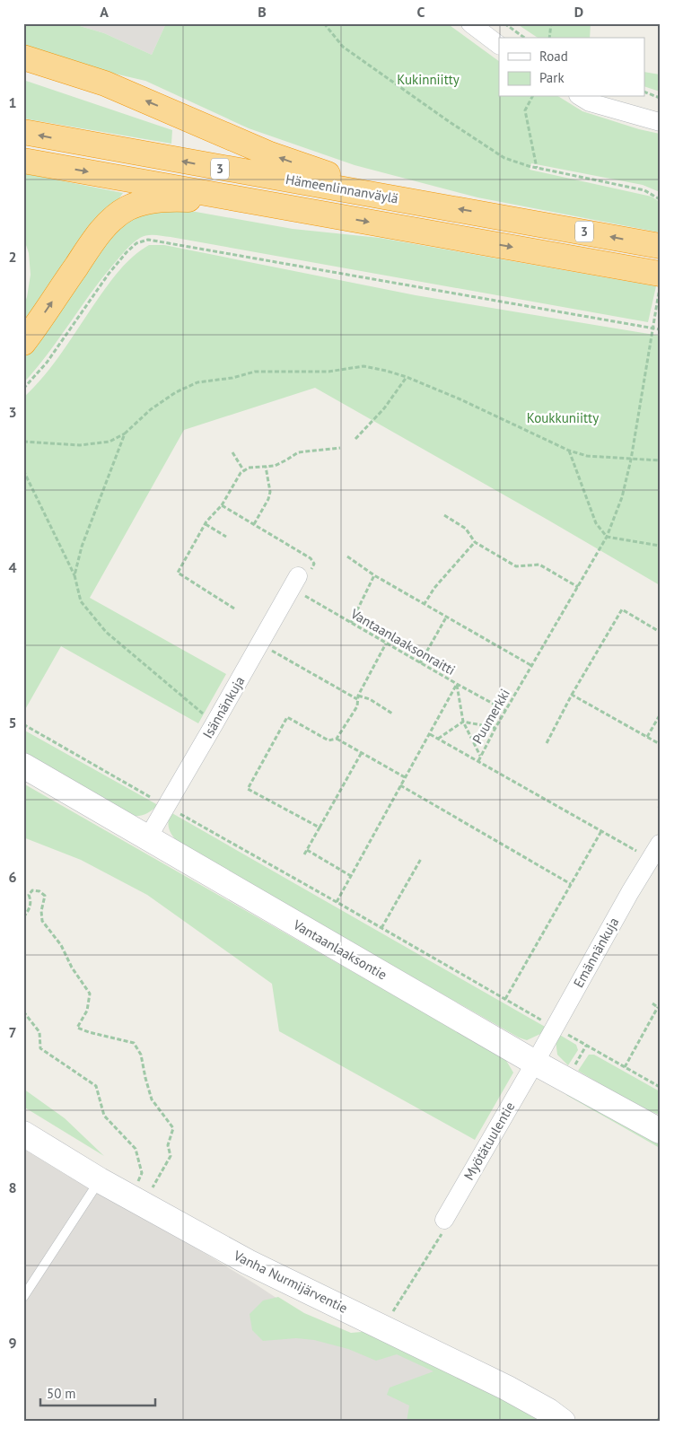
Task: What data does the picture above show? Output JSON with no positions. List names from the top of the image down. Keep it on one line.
{"streets":{"highway":["3","Hämeenlinnanväylä"],"main road":["Vantaanlaaksontie","Vanha Nurmijärventie"],"street":["Isännänkuja","Emännänkuja","Myötätuulentie"],"path":["Vantaanlaaksonraitti","Puumerkki"]},"crossings":[["Vantaanlaaksonraitti","Isännänkuja"],["Vantaanlaaksonraitti","Puumerkki"],["Isännänkuja","Vantaanlaaksontie"],["Vantaanlaaksontie","Emännänkuja"],["Vantaanlaaksontie","Myötätuulentie"],["Emännänkuja","Myötätuulentie"]],"parks":["Kukinniitty","Koukkuniitty"],"legend":["Road","Park"],"scale_bar":"50 m","grid":{"columns":["A","B","C","D"],"rows":["1","2","3","4","5","6","7","8","9"]}}
